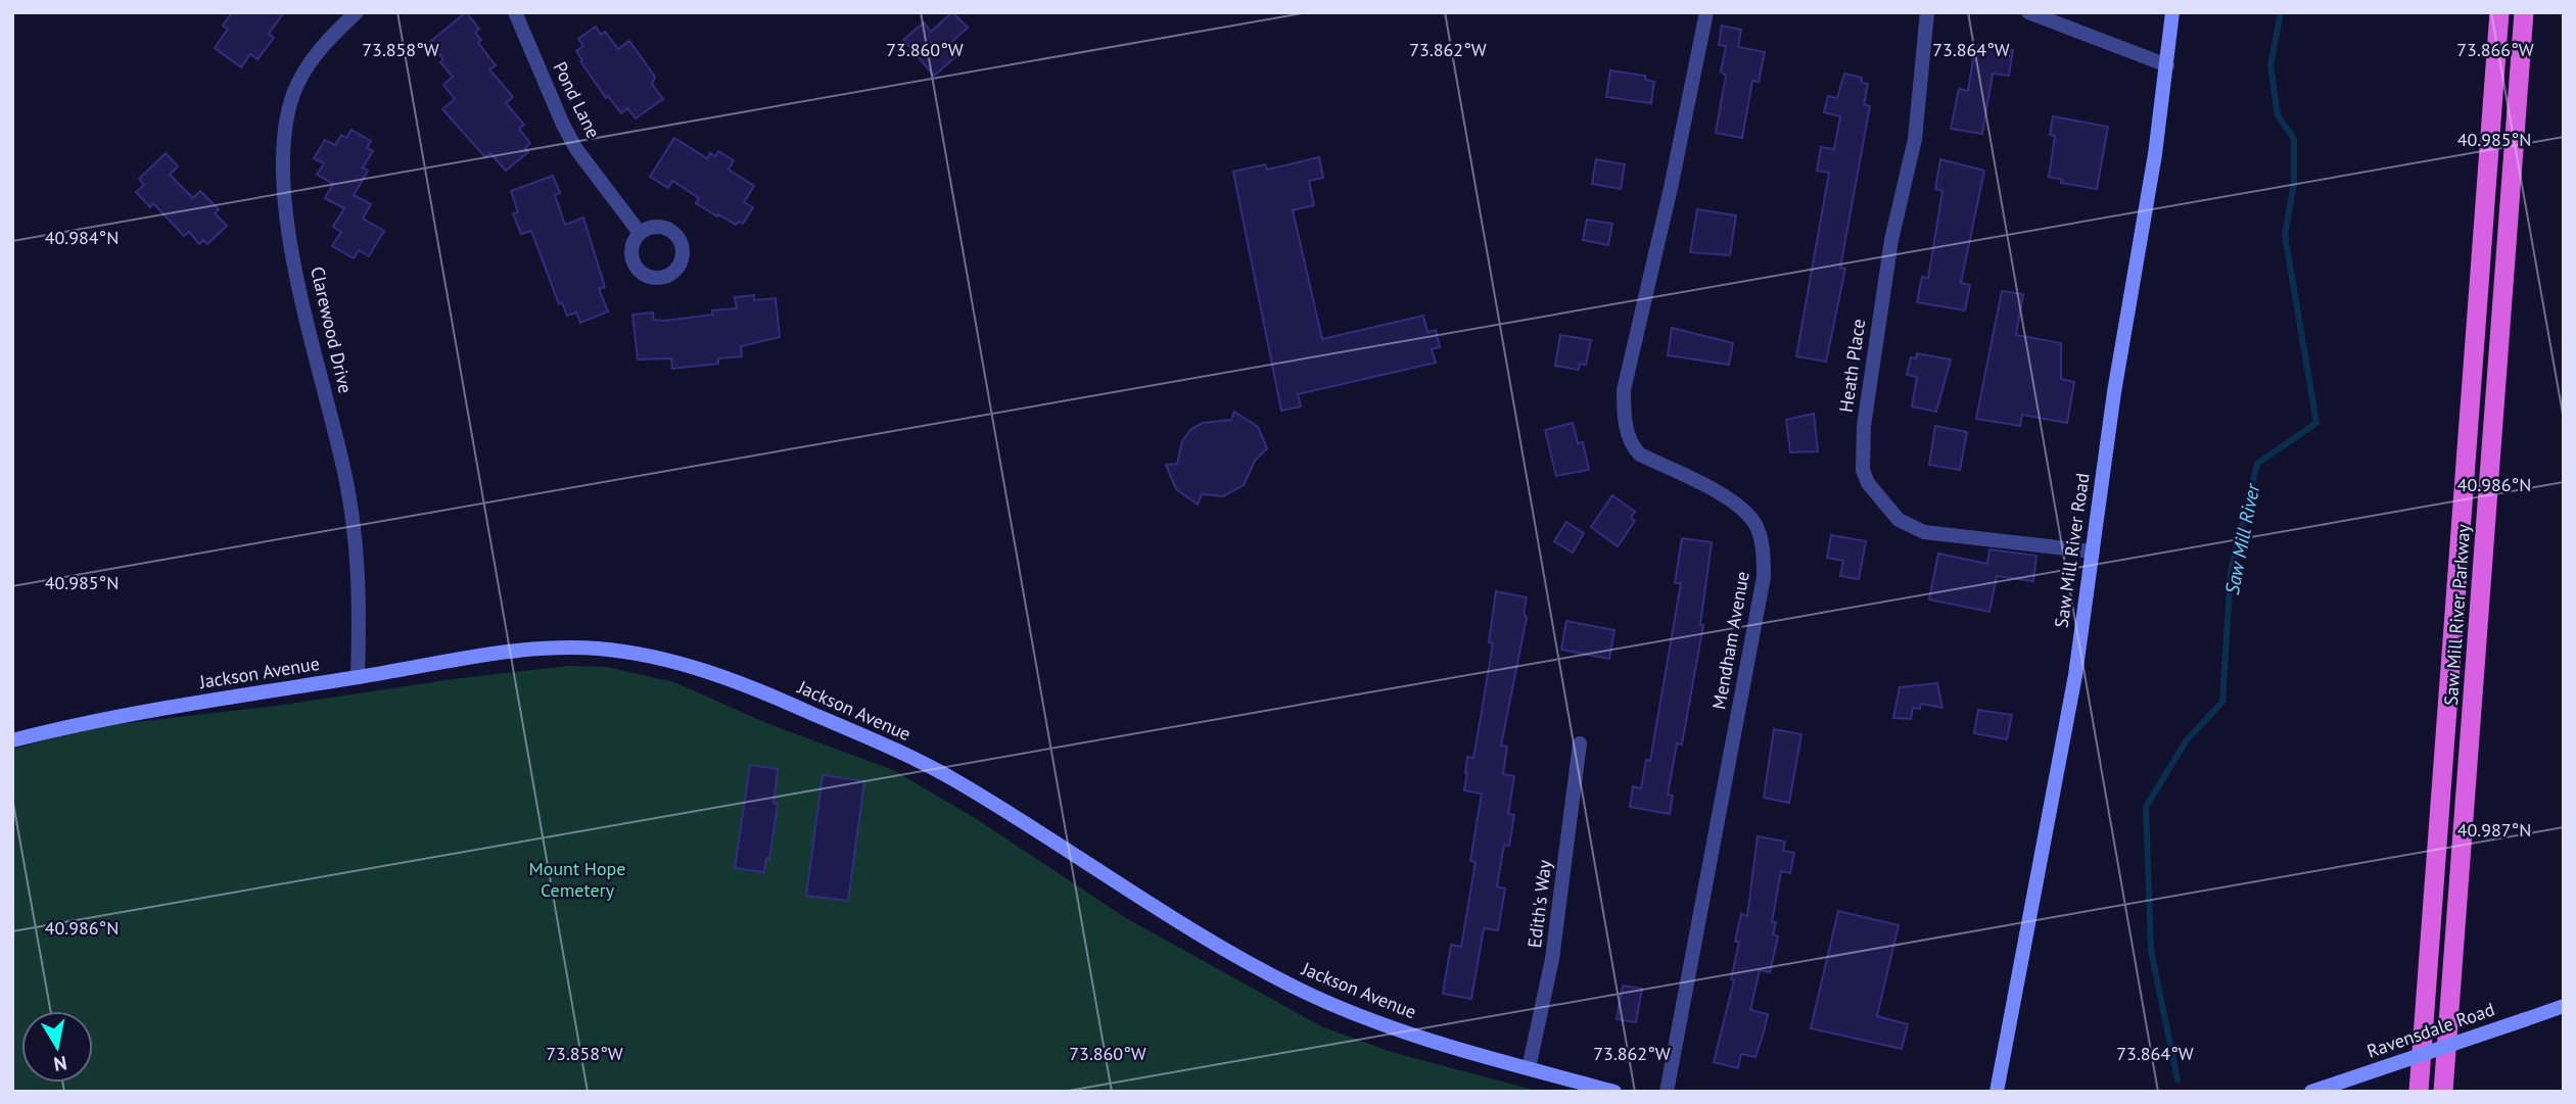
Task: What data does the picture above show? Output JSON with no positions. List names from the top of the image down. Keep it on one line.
{"streets":{"highway":["Saw Mill River Parkway"],"main road":["Saw Mill River Road","Jackson Avenue","Ravensdale Road"],"street":["Pond Lane","Clarewood Drive","Heath Place","Mendham Avenue","Edith's Way"]},"crossings":[["Clarewood Drive","Jackson Avenue"],["Heath Place","Saw Mill River Road"],["Jackson Avenue","Edith's Way"]],"water":["Saw Mill River"],"parks":["Mount Hope Cemetery"],"north":"bottom","coordinates":["73.858°W","73.860°W","73.862°W","73.864°W","73.866°W","40.985°N","40.984°N","40.986°N","40.987°N"]}
